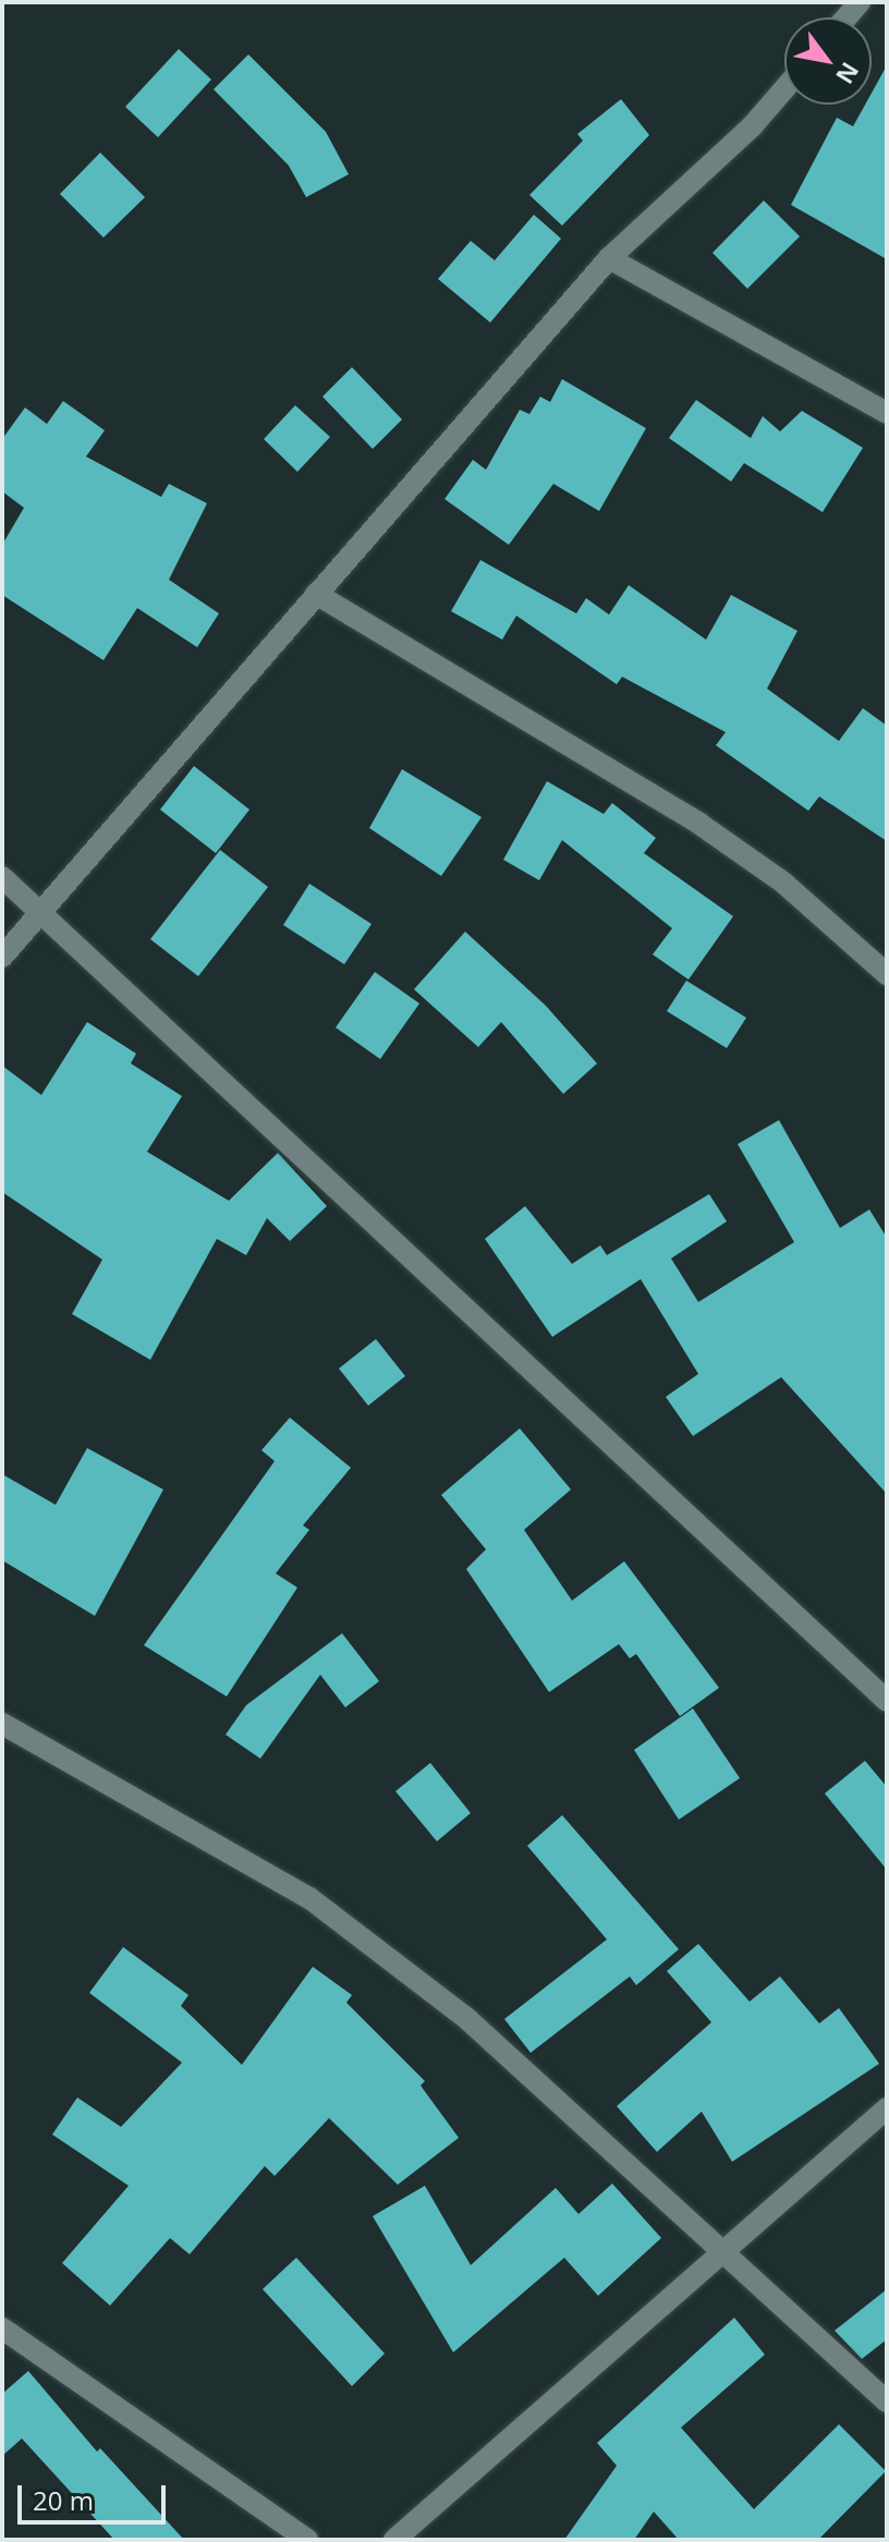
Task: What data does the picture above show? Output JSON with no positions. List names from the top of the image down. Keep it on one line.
{"scale_bar":"20 m","north":"bottom right"}
